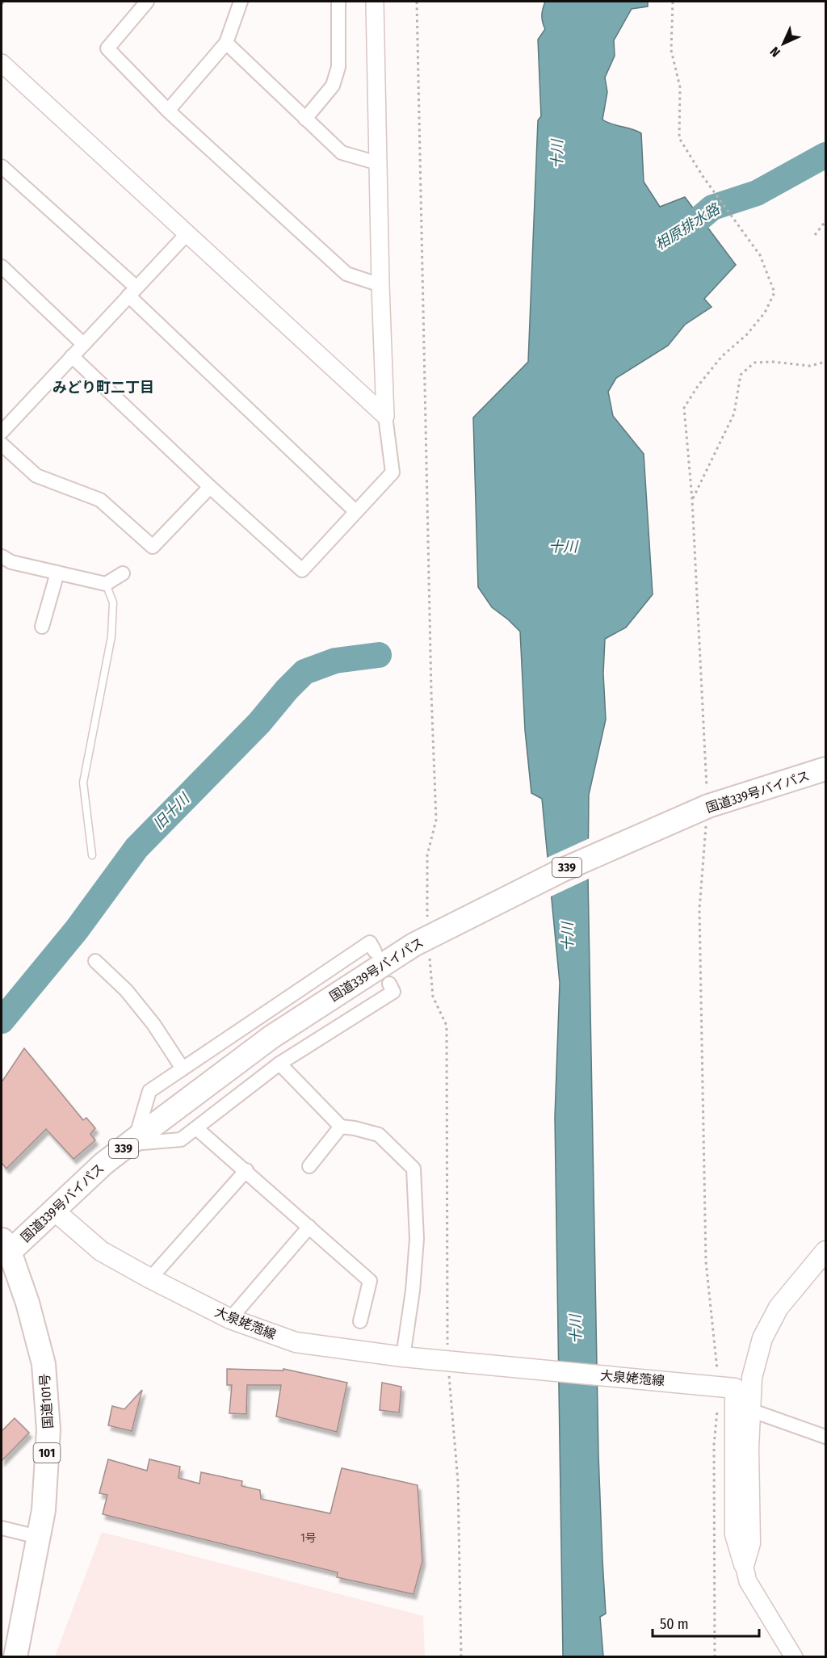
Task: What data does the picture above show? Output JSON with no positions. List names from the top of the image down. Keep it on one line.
{"streets":{"highway":["国道339号バイパス","339","国道101号","101"],"main road":["大泉姥萢線"]},"crossings":[["国道339号バイパス","大泉姥萢線"],["国道339号バイパス","国道101号"]],"districts":["みどり町二丁目"],"water":["十川","相原排水路","旧十川"],"house_numbers":["1号"],"scale_bar":"50 m","north":"bottom left"}
